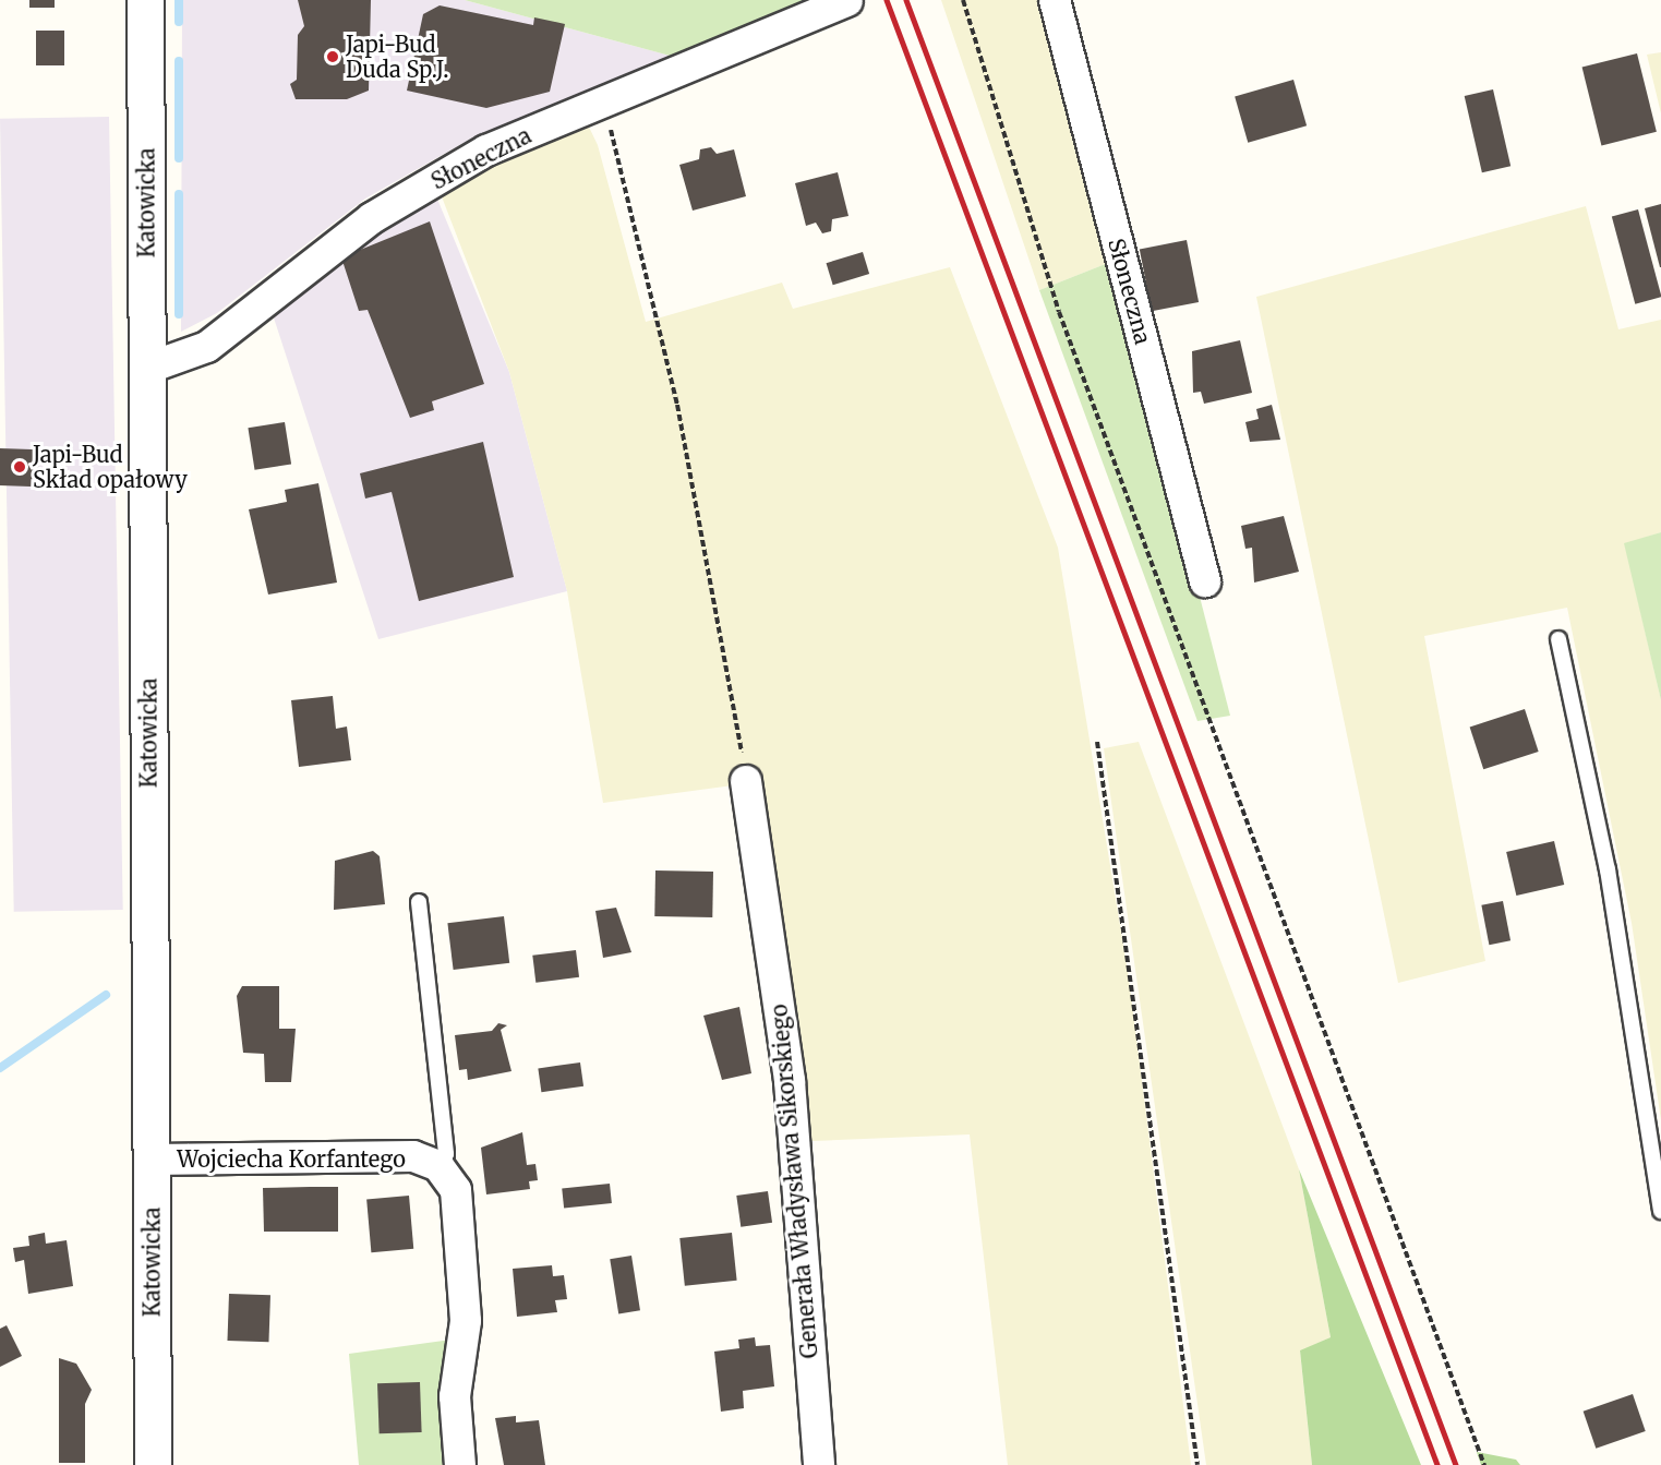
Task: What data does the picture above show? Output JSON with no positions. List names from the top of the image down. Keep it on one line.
{"streets":{"street":["Słoneczna","Katowicka","Wojciecha Korfantego","Generała Władysława Sikorskiego"]},"crossings":[["Słoneczna","Katowicka"],["Katowicka","Wojciecha Korfantego"]],"places":["Japi-Bud Duda Sp.J.","Japi-Bud Skład opałowy"]}
